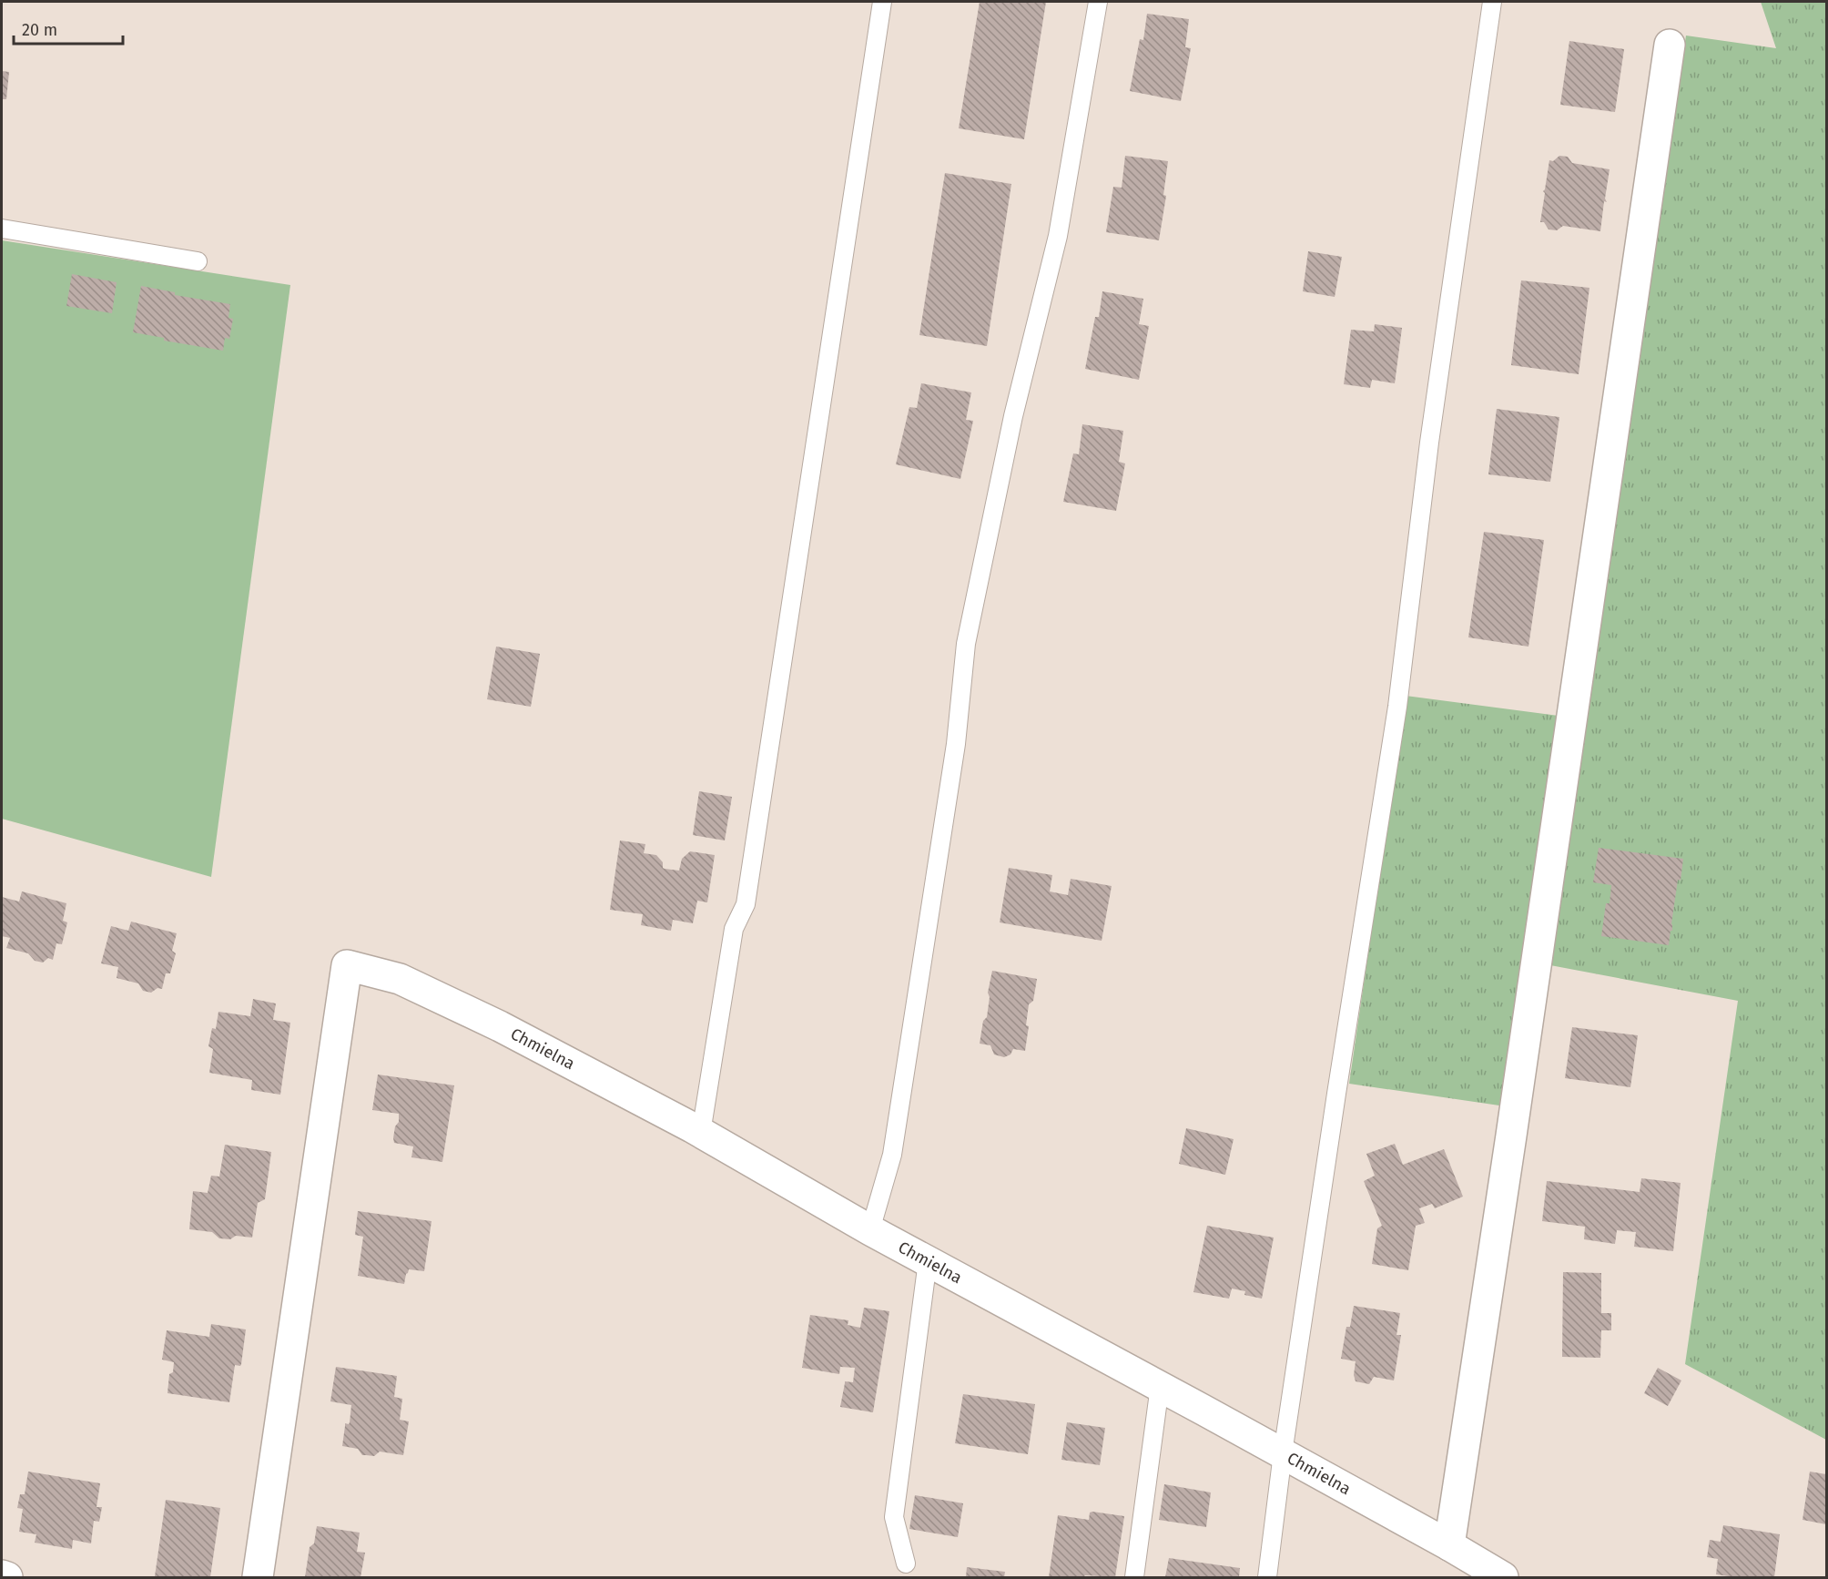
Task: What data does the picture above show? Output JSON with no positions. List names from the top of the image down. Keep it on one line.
{"streets":{"street":["Chmielna"]},"scale_bar":"20 m"}
